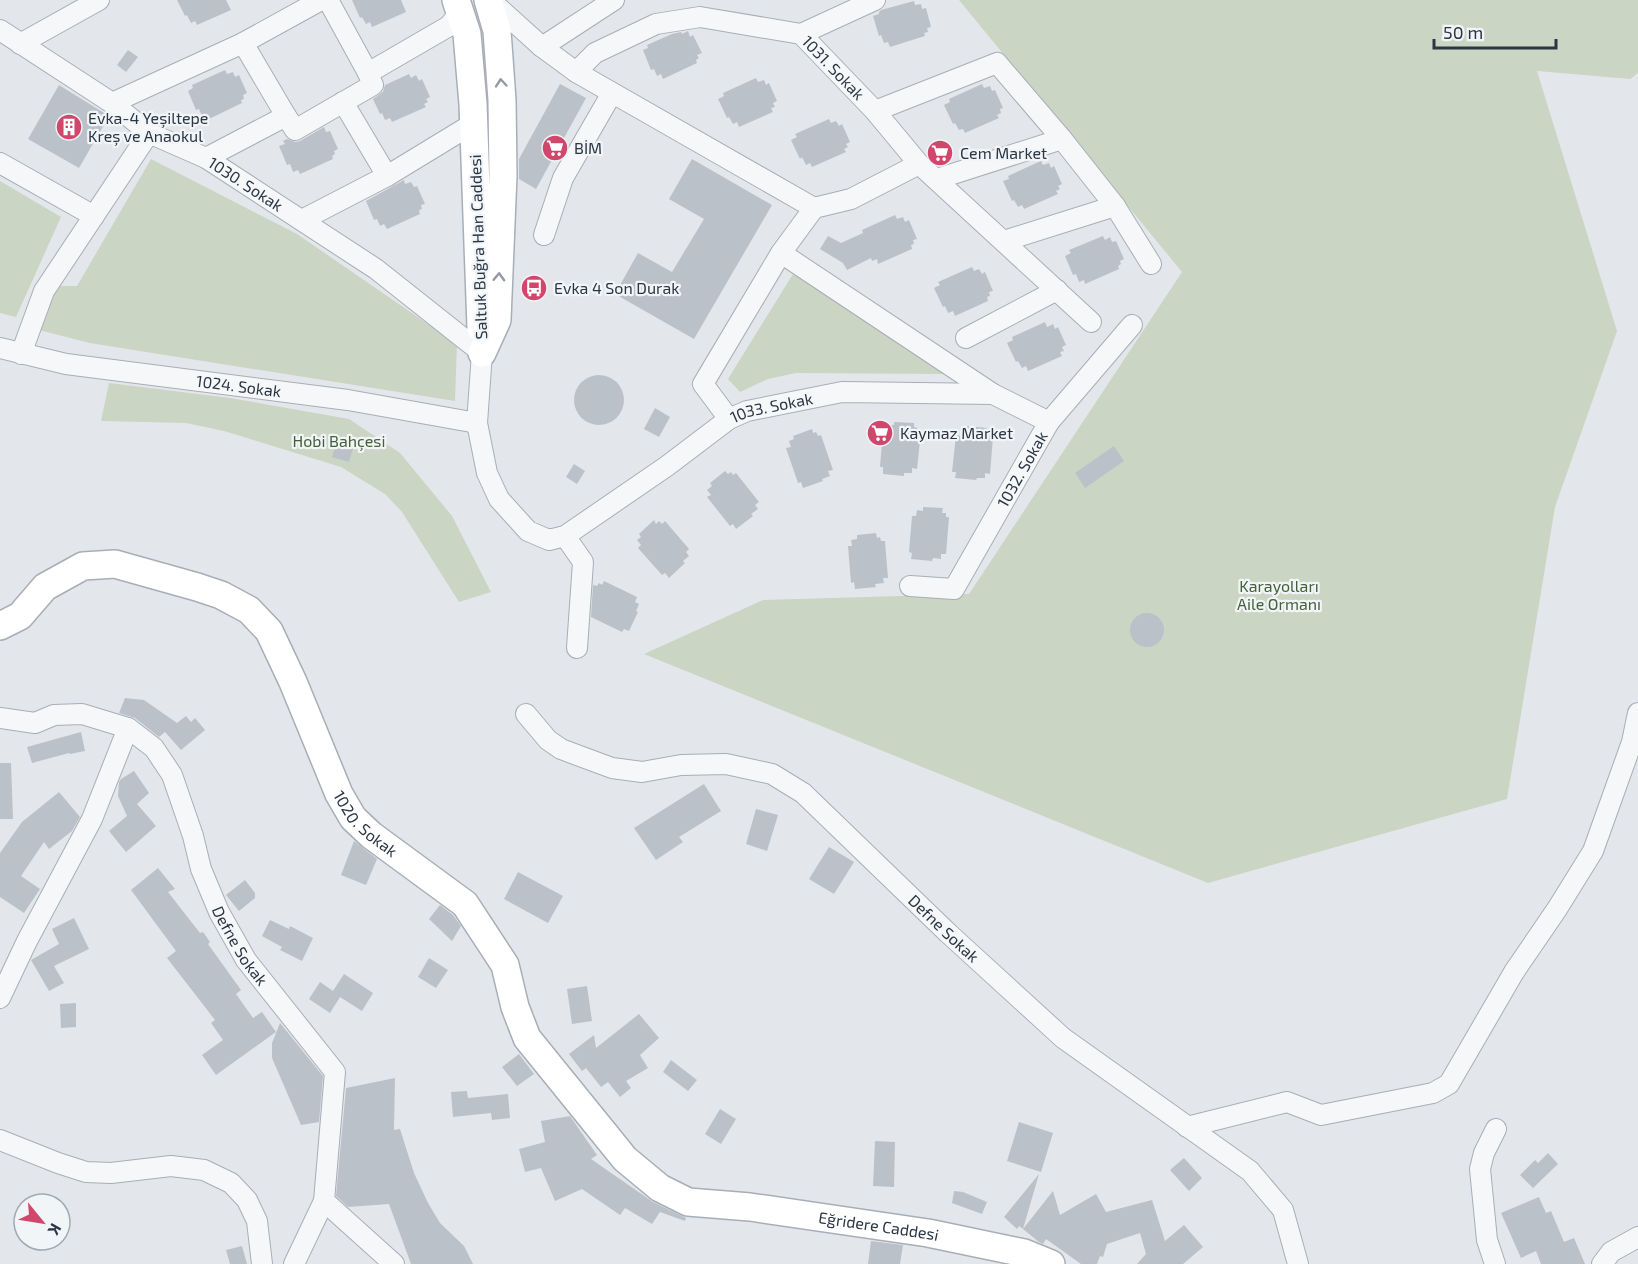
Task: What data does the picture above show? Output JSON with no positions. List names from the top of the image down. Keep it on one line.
{"streets":{"street":["1031. Sokak","1030. Sokak","Saltuk Buğra Han Caddesi","1024. Sokak","1033. Sokak","1032. Sokak","1020. Sokak","Defne Sokak","Eğridere Caddesi"]},"crossings":[["1030. Sokak","Saltuk Buğra Han Caddesi"],["1033. Sokak","1032. Sokak"],["1020. Sokak","Eğridere Caddesi"]],"parks":["Hobi Bahçesi","Karayolları Aile Ormanı"],"places":{"building":["Evka-4 Yeşiltepe Kreş ve Anaokul"],"supermarket":["BİM","Cem Market","Kaymaz Market"],"bus stop":["Evka 4 Son Durak"]},"scale_bar":"50 m","north":"bottom right"}
